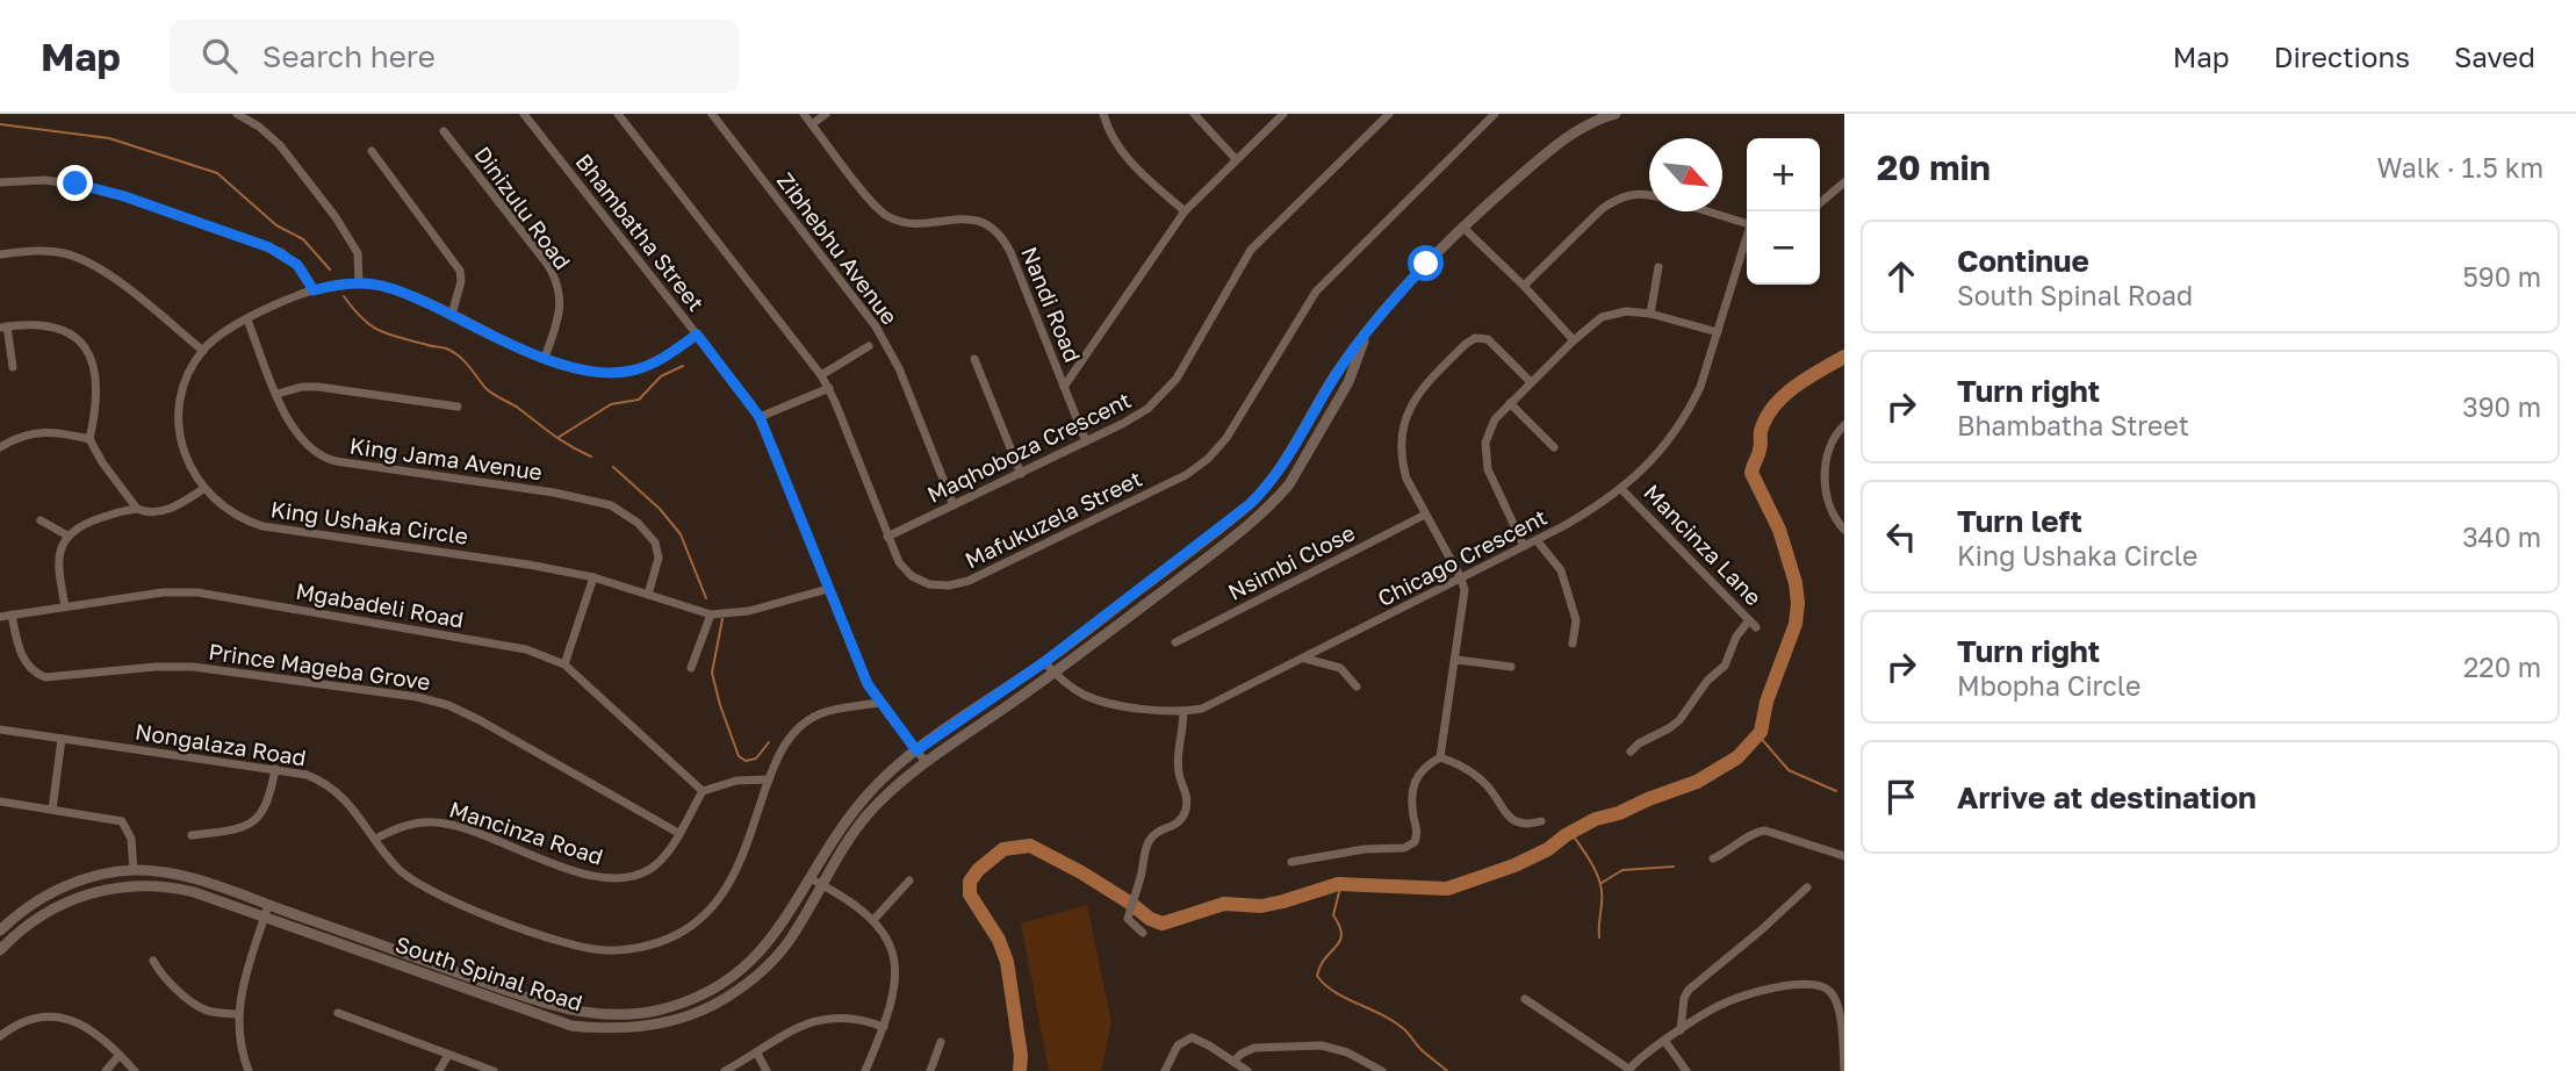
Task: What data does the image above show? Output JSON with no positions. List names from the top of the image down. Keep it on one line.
{"streets":{"street":["Dinizulu Road","Bhambatha Street","Zibhebhu Avenue","Nandi Road","Maqhoboza Crescent","King Jama Avenue","Mafukuzela Street","King Ushaka Circle","Mancinza Lane","Chicago Crescent","Nsimbi Close","Mgabadeli Road","Prince Mageba Grove","Nongalaza Road","Mancinza Road","South Spinal Road"]},"crossings":[["Dinizulu Road","King Ushaka Circle"],["Bhambatha Street","King Ushaka Circle"],["Bhambatha Street","Nongalaza Road"],["Bhambatha Street","South Spinal Road"],["Zibhebhu Avenue","Maqhoboza Crescent"],["Nandi Road","Maqhoboza Crescent"],["Maqhoboza Crescent","Mafukuzela Street"],["King Jama Avenue","King Ushaka Circle"],["Mancinza Lane","Chicago Crescent"],["Chicago Crescent","South Spinal Road"],["Mgabadeli Road","Prince Mageba Grove"],["Mgabadeli Road","Mancinza Road"],["Prince Mageba Grove","Mancinza Road"],["Nongalaza Road","Mancinza Road"]],"north":"bottom right","page":{"header":"Map","search":"Search here","nav":["Map","Directions","Saved"],"heading":["20 min","Walk · 1.5 km"],"map_buttons":["+","−"],"list":[["Continue","South Spinal Road","590 m"],["Turn right","Bhambatha Street","390 m"],["Turn left","King Ushaka Circle","340 m"],["Turn right","Mbopha Circle","220 m"],"Arrive at destination"]}}
